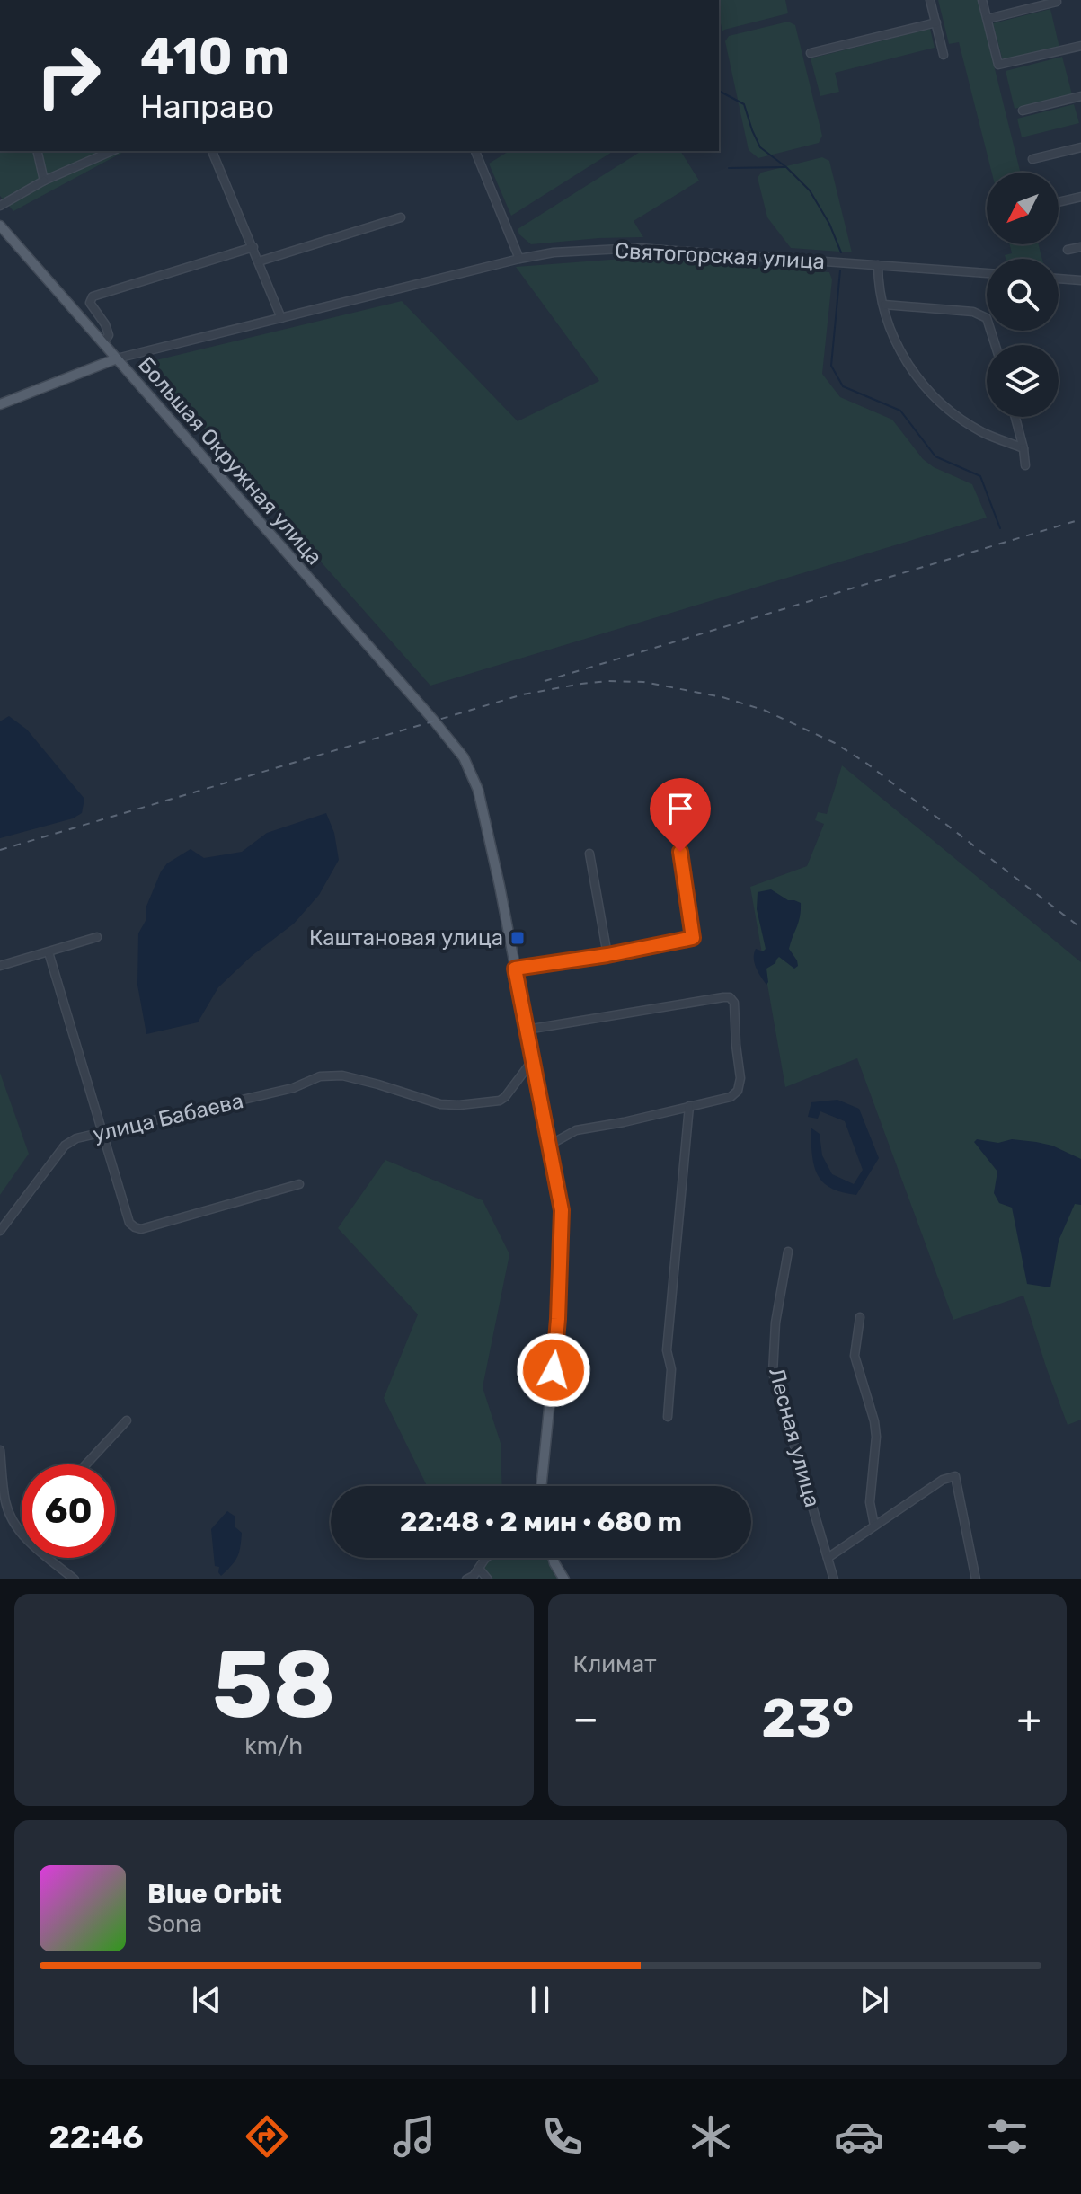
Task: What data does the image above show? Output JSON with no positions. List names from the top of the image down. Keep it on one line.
{"streets":{"main road":["Большая Окружная улица"],"street":["Святогорская улица","улица Бабаева","Лесная улица"]},"crossings":[["Святогорская улица","Большая Окружная улица"],["Большая Окружная улица","улица Бабаева"]],"places":{"transit":["Каштановая улица"]},"north":"bottom left","page":{"turn":["410 m","Направо"],"limit":"60","trip":"22:48 · 2 мин · 680 m","tile":[["58","km/h"],"Климат"],"heat":["−","23°","+"],"song":["Blue Orbit","Sona"],"tabs":"22:46"}}
